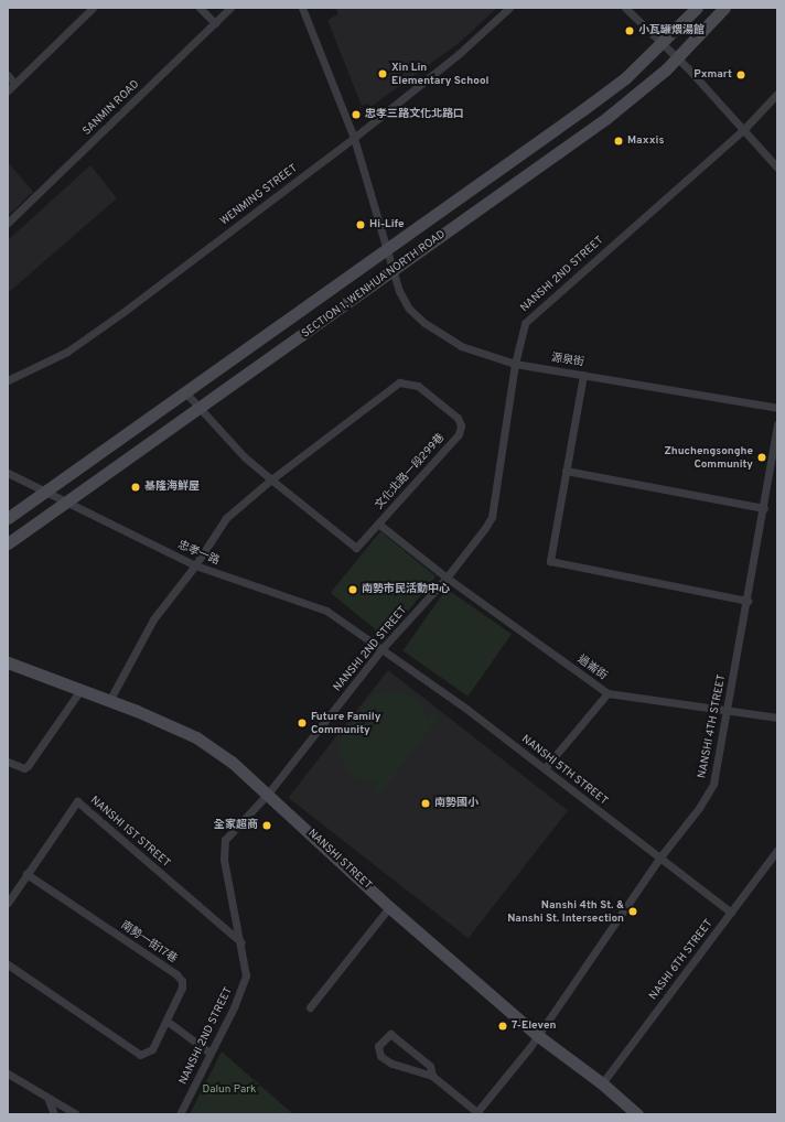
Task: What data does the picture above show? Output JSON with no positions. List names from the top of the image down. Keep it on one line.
{"streets":{"street":["SANMIN ROAD","WENMING STREET","NANSHI 2ND STREET","SECTION 1, WENHUA NORTH ROAD","源泉街","文化北路一段299巷","忠孝一路","過崙街","NANSHI 4TH STREET","NANSHI 5TH STREET","NANSHI 1ST STREET","NANSHI STREET","南勢一街17巷","NASHI 6TH STREET"]},"crossings":[["WENMING STREET","源泉街"],["NANSHI 2ND STREET","源泉街"],["NANSHI 2ND STREET","忠孝一路"],["NANSHI 2ND STREET","過崙街"],["NANSHI 2ND STREET","NANSHI 5TH STREET"],["NANSHI 2ND STREET","NANSHI 1ST STREET"],["NANSHI 2ND STREET","NANSHI STREET"],["SECTION 1, WENHUA NORTH ROAD","源泉街"],["SECTION 1, WENHUA NORTH ROAD","文化北路一段299巷"],["SECTION 1, WENHUA NORTH ROAD","忠孝一路"],["文化北路一段299巷","忠孝一路"],["文化北路一段299巷","過崙街"],["文化北路一段299巷","NANSHI STREET"],["忠孝一路","NANSHI 5TH STREET"],["過崙街","NANSHI 4TH STREET"],["NANSHI 4TH STREET","NANSHI 5TH STREET"],["NANSHI 4TH STREET","NANSHI STREET"],["NANSHI 5TH STREET","NASHI 6TH STREET"],["NANSHI 1ST STREET","南勢一街17巷"],["NANSHI STREET","NASHI 6TH STREET"]],"parks":["Dalun Park"],"places":["小瓦罐煨湯館","Xin Lin Elementary School","Pxmart","忠孝三路文化北路口","Maxxis","Hi-Life","Zhuchengsonghe Community","基隆海鮮屋","南勢市民活動中心","Future Family Community","南勢國小","全家超商","Nanshi 4th St. & Nanshi St. Intersection","7-Eleven"]}
